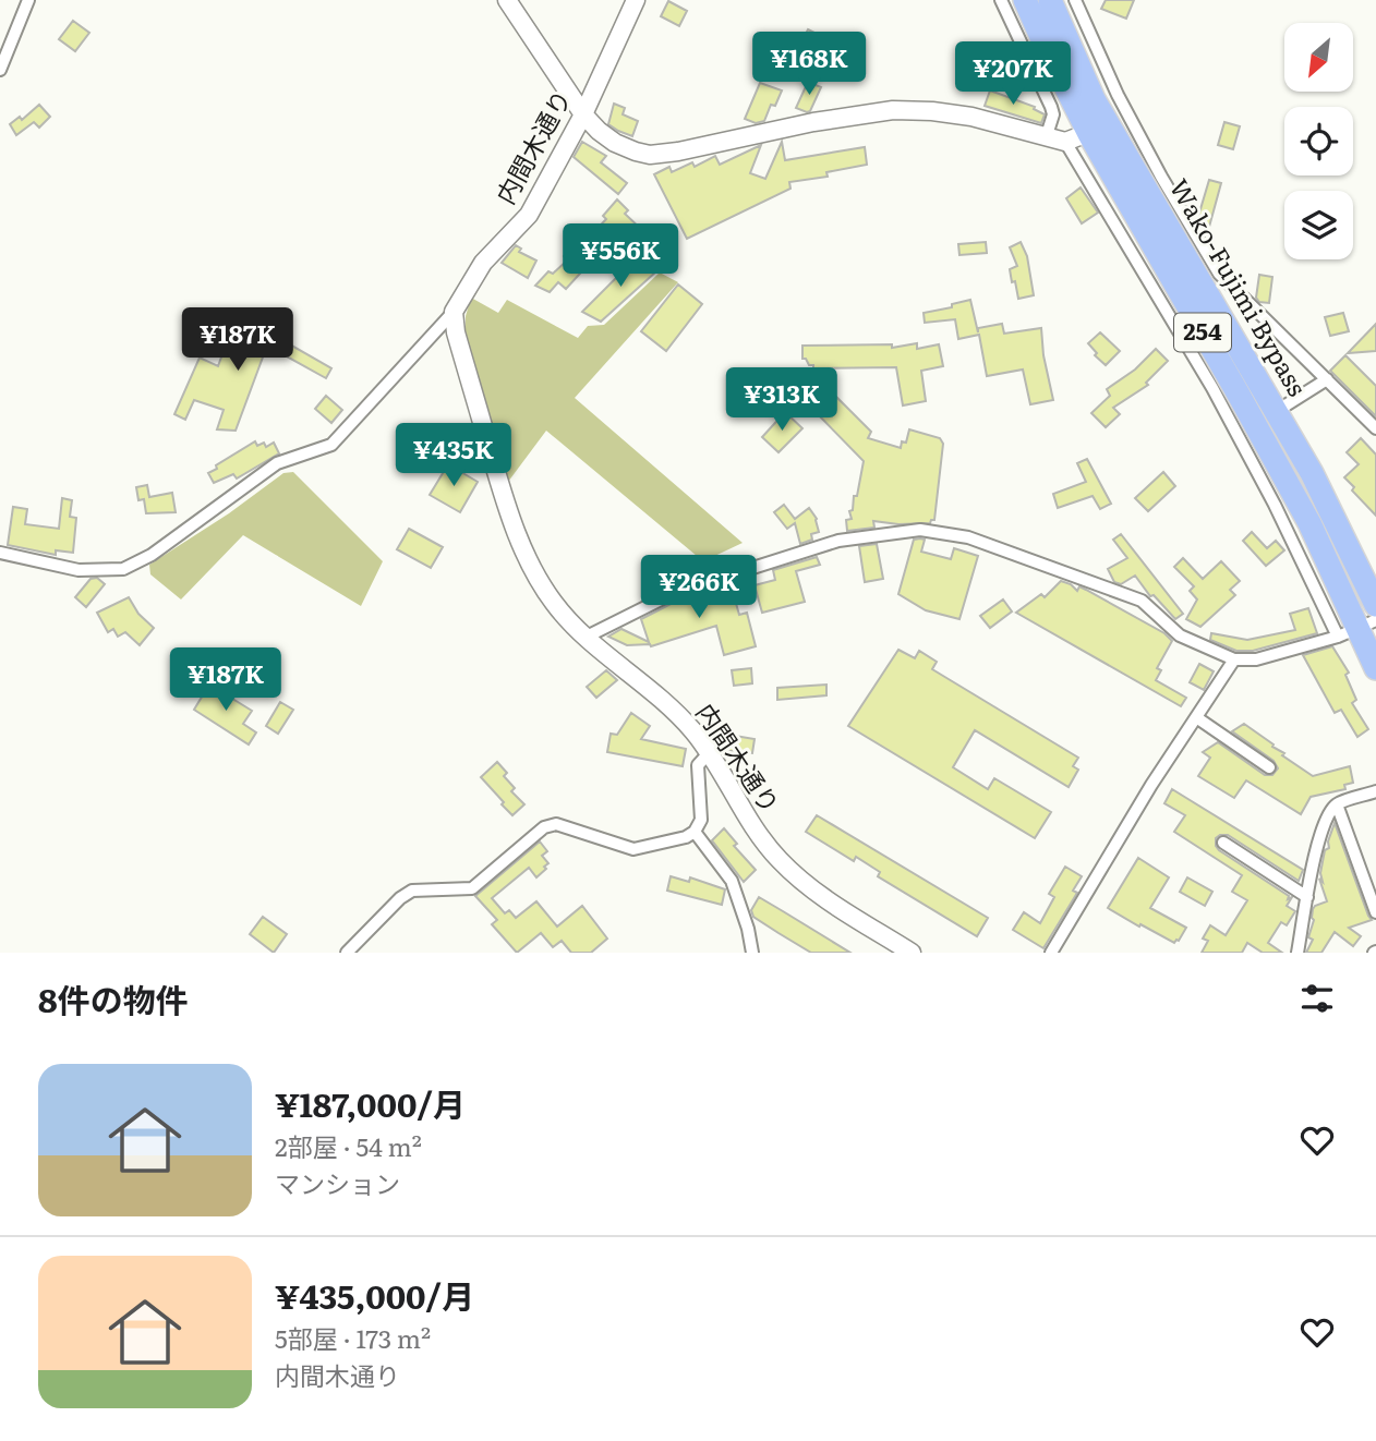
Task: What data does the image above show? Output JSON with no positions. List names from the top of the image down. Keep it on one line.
{"streets":{"highway":["Wako-Fujimi Bypass","254"],"street":["内間木通り"]},"north":"bottom left","page":{"price":["¥168K","¥207K","¥556K","¥187K","¥313K","¥435K","¥266K","¥187K"],"heading":"8件の物件","list":[{"name":"¥187,000/月","note":"2部屋 · 54 m² · マンション"},{"name":"¥435,000/月","note":"5部屋 · 173 m² · 内間木通り"}]}}
